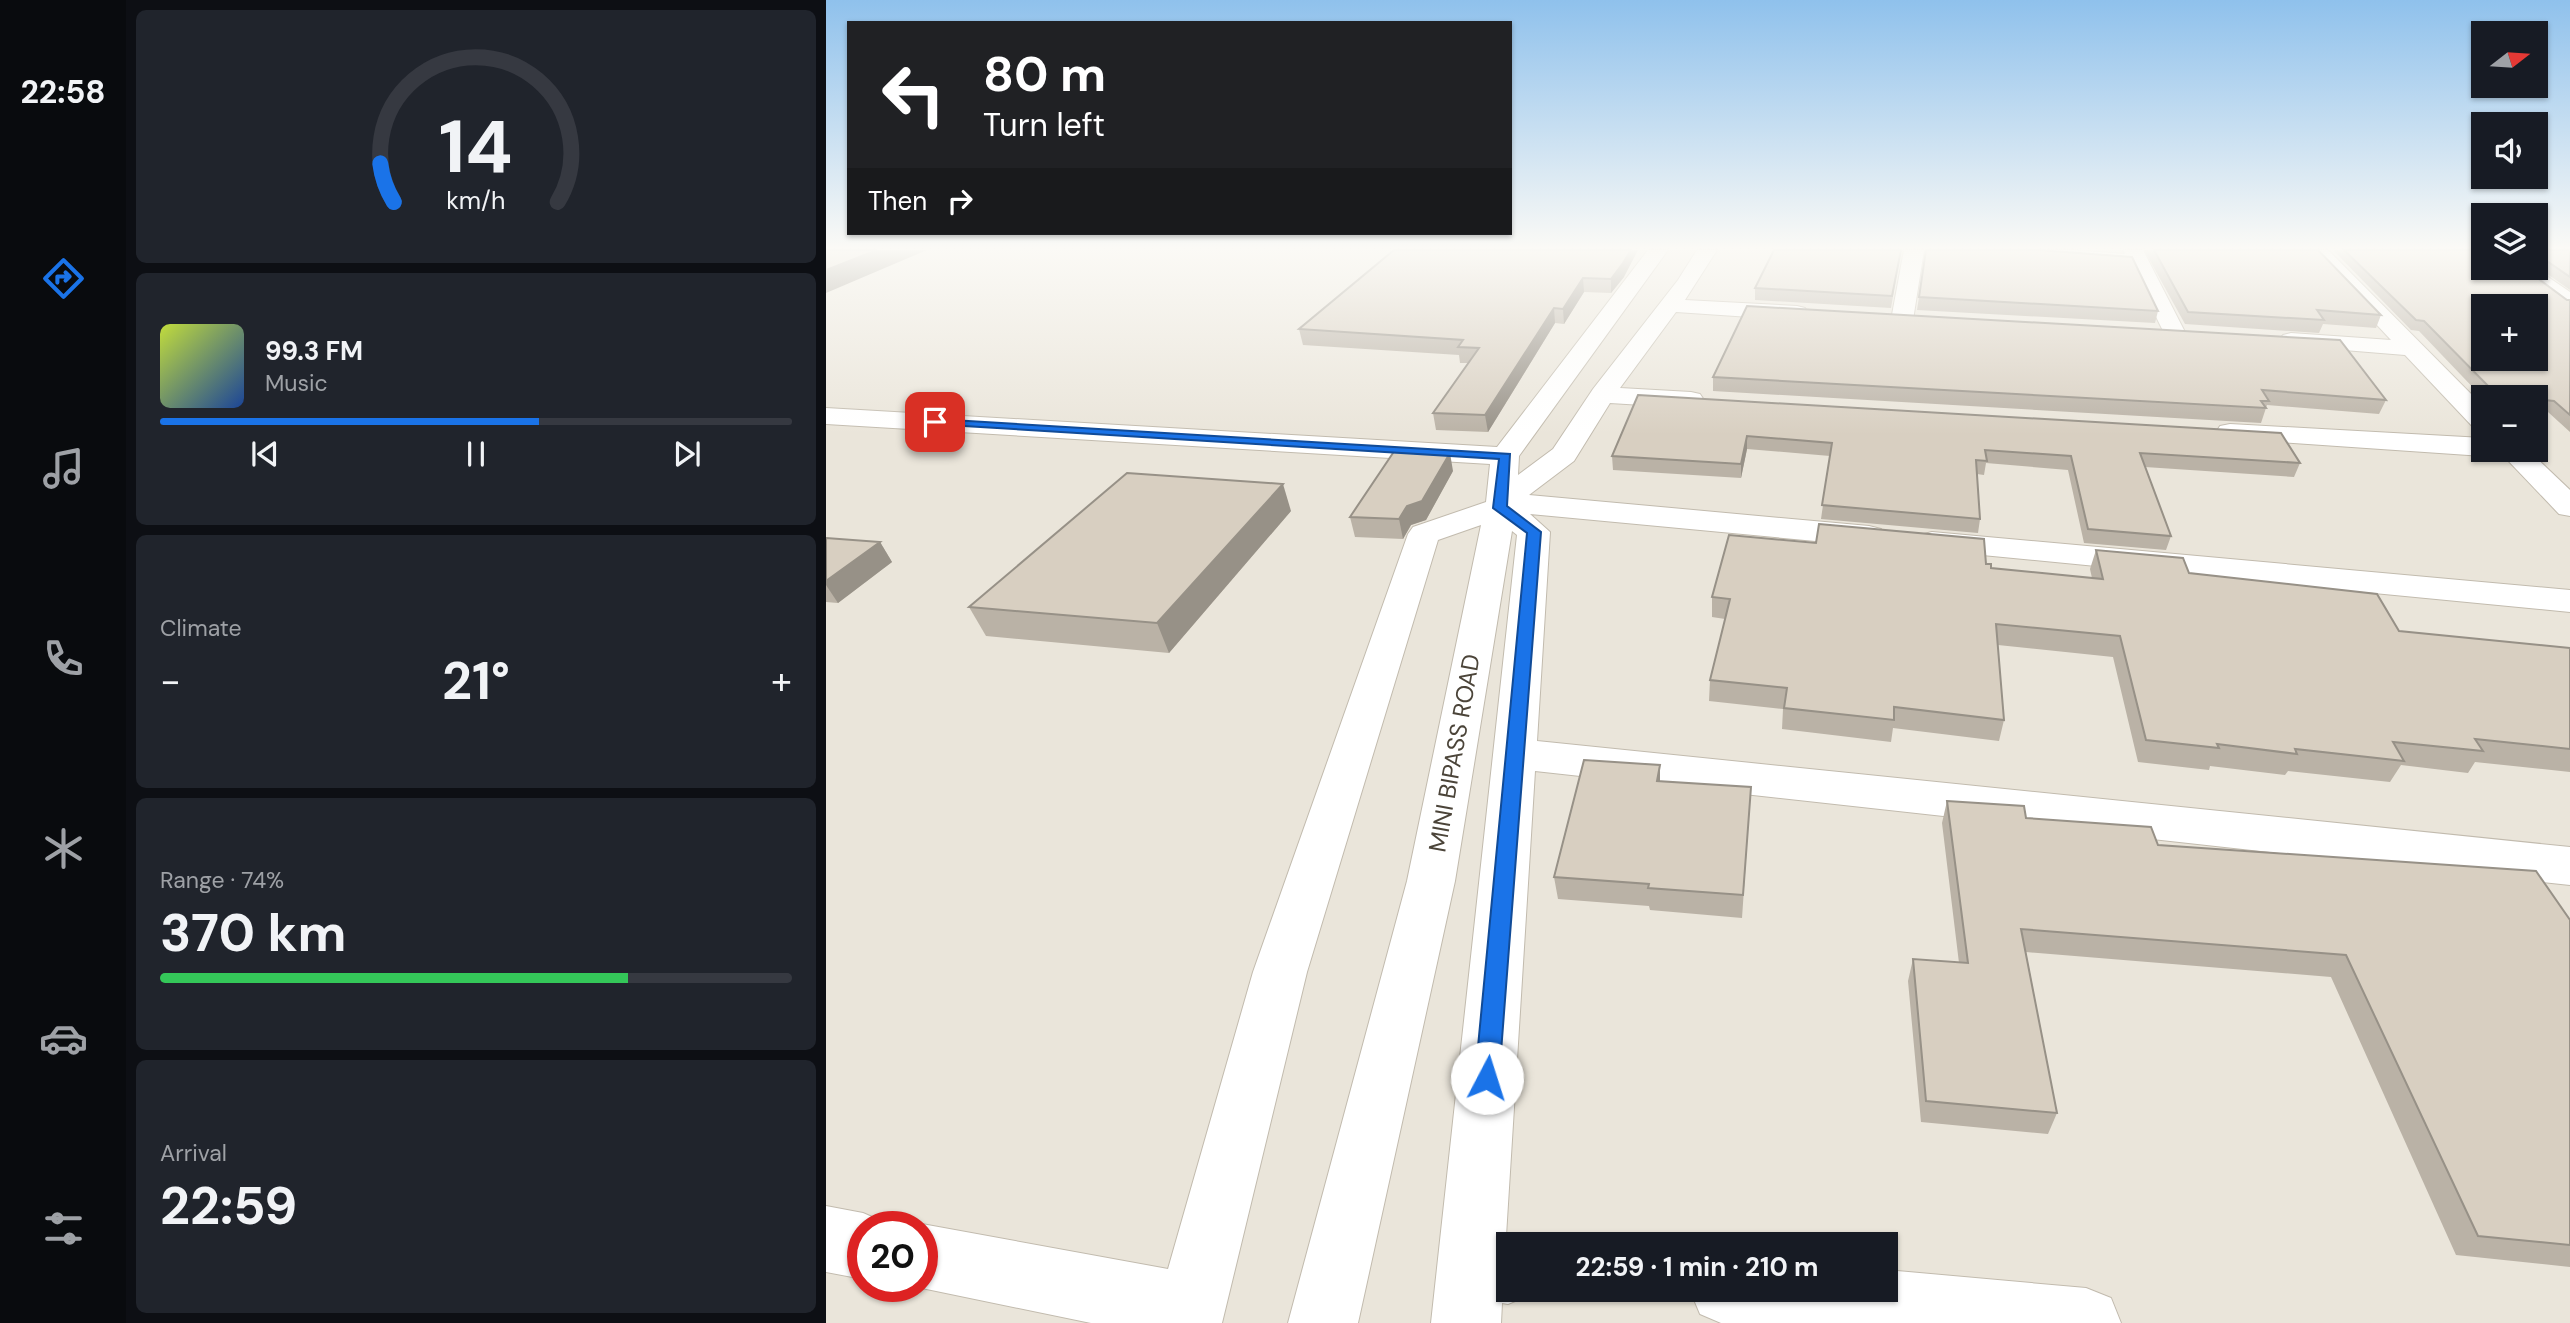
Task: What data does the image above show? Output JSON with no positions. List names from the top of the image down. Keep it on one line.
{"streets":{"street":["MINI BIPASS ROAD"]},"north":"right","page":{"tabs":"22:58","map_buttons":["+","−"],"turn":["80 m","Turn left"],"then":"Then","song":["99.3 FM","Music"],"tile":["Climate",["Range · 74%","370 km"],["Arrival","22:59"]],"heat":["−","21°","+"],"limit":"20","trip":"22:59 · 1 min · 210 m","gauge":["14","km/h"]}}
